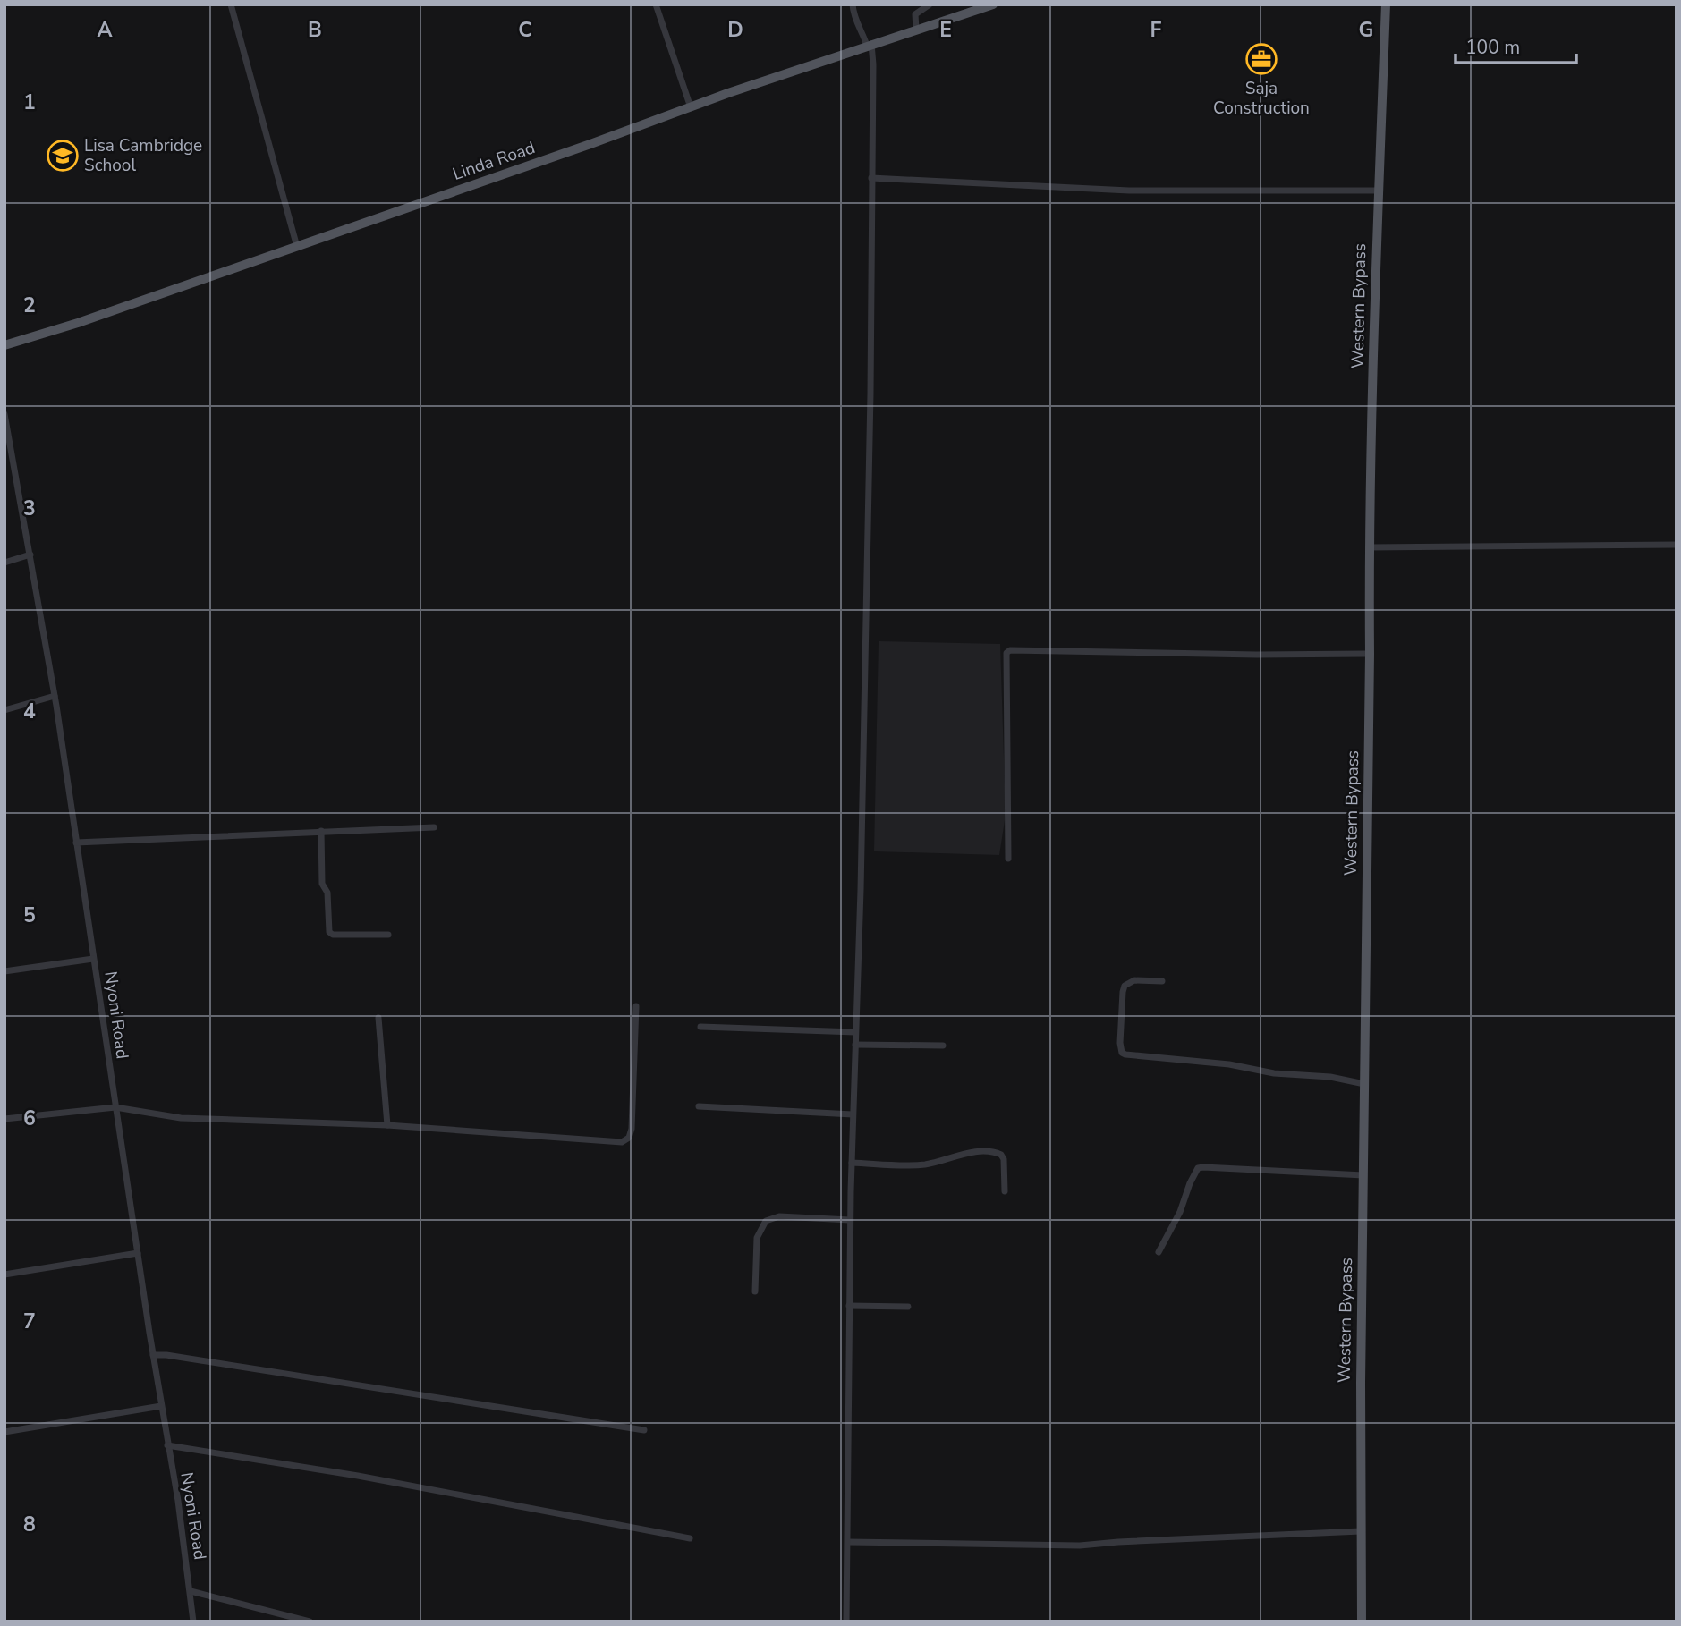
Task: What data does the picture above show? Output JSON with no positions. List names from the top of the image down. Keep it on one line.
{"streets":{"main road":["Linda Road","Western Bypass"],"street":["Nyoni Road"]},"places":{"office":["Saja Construction"],"school or university":["Lisa Cambridge School"]},"scale_bar":"100 m","grid":{"columns":["A","B","C","D","E","F","G"],"rows":["1","2","3","4","5","6","7","8"]}}
